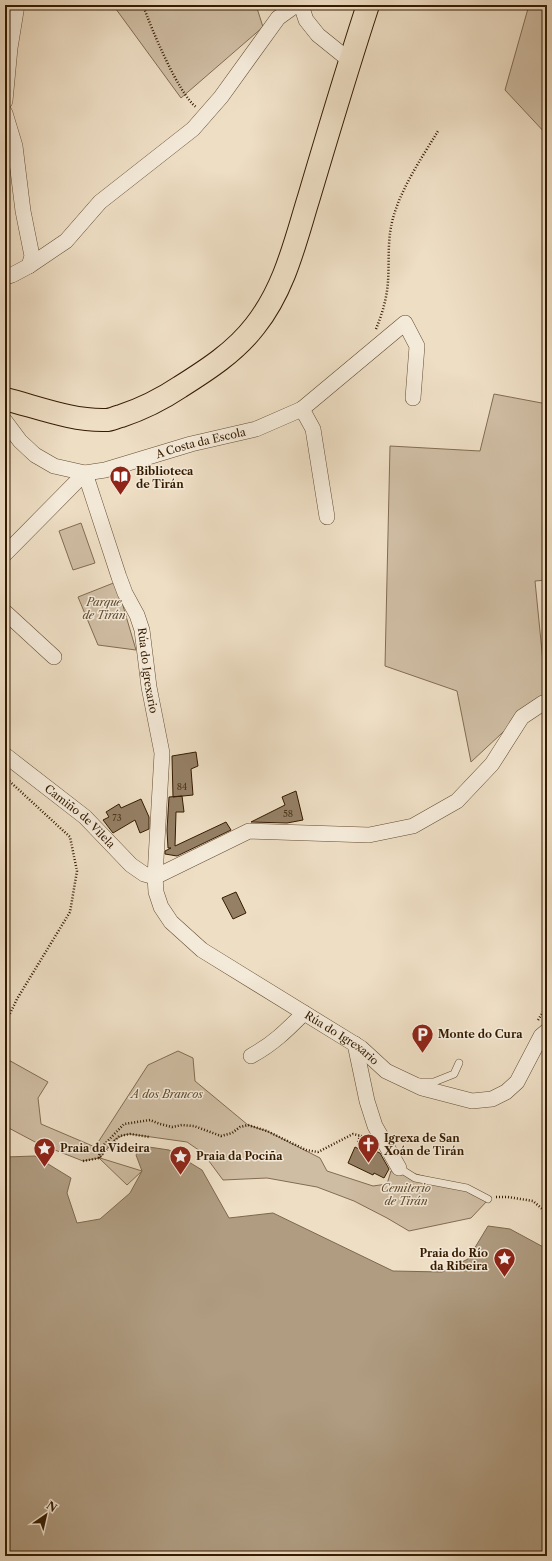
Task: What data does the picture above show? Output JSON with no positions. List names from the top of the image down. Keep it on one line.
{"streets":{"street":["A Costa da Escola","Rúa do Igrexario","Camiño de Vilela"]},"crossings":[["A Costa da Escola","Rúa do Igrexario"],["Rúa do Igrexario","Camiño de Vilela"]],"parks":["Parque de Tirán","A dos Brancos","Cemiterio de Tirán"],"places":{"library":["Biblioteca de Tirán"],"parking":["Monte do Cura"],"church":["Igrexa de San Xoán de Tirán"],"place":["Praia da Videira","Praia da Pociña","Praia do Río da Ribeira"]},"house_numbers":["84","58","73"],"north":"top right"}
